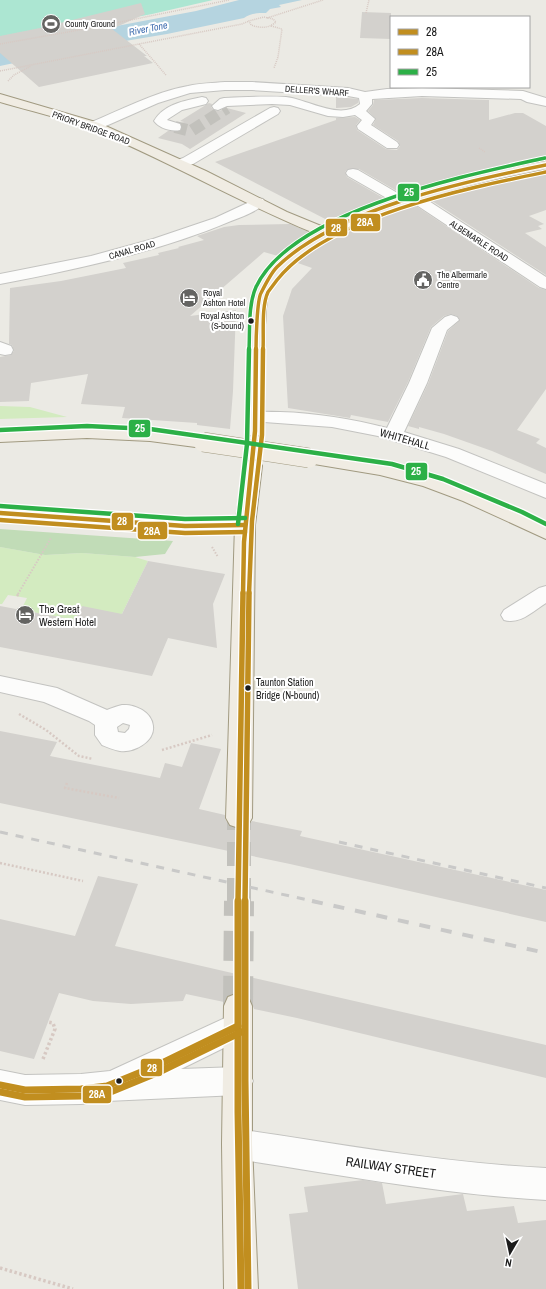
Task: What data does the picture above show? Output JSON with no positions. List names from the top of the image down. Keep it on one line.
{"streets":{"main road":["PRIORY BRIDGE ROAD"],"street":["DELLER'S WHARF","ALBEMARLE ROAD","CANAL ROAD","WHITEHALL","RAILWAY STREET"]},"crossings":[["DELLER'S WHARF","PRIORY BRIDGE ROAD"],["PRIORY BRIDGE ROAD","CANAL ROAD"]],"water":["River Tone"],"places":{"sports":["County Ground"],"public building":["The Albermarle Centre"],"hotel":["Royal Ashton Hotel","The Great Western Hotel"],"other":["Royal Ashton (S-bound)","Taunton Station Bridge (N-bound)"]},"lines":["transit line 25","transit line 28","transit line 28A"],"legend":["28","28A","25"],"north":"bottom"}
